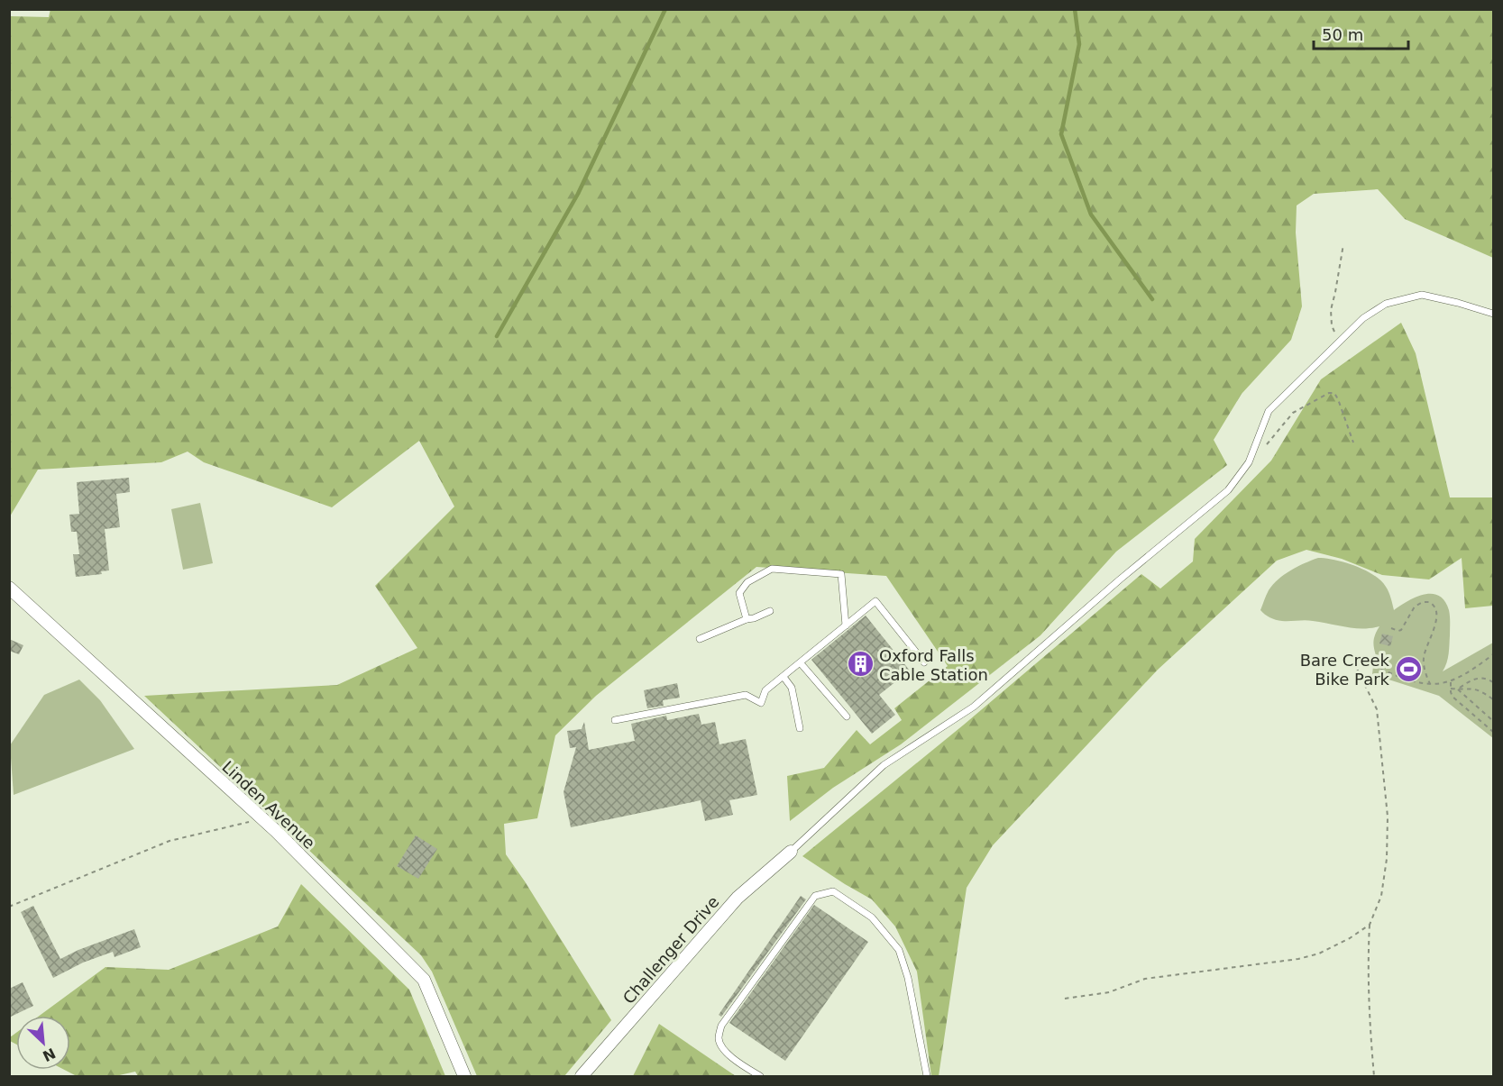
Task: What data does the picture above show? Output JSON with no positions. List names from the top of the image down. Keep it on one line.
{"streets":{"street":["Linden Avenue","Challenger Drive"]},"places":{"building":["Oxford Falls Cable Station"],"sports":["Bare Creek Bike Park"]},"scale_bar":"50 m","north":"bottom right"}
